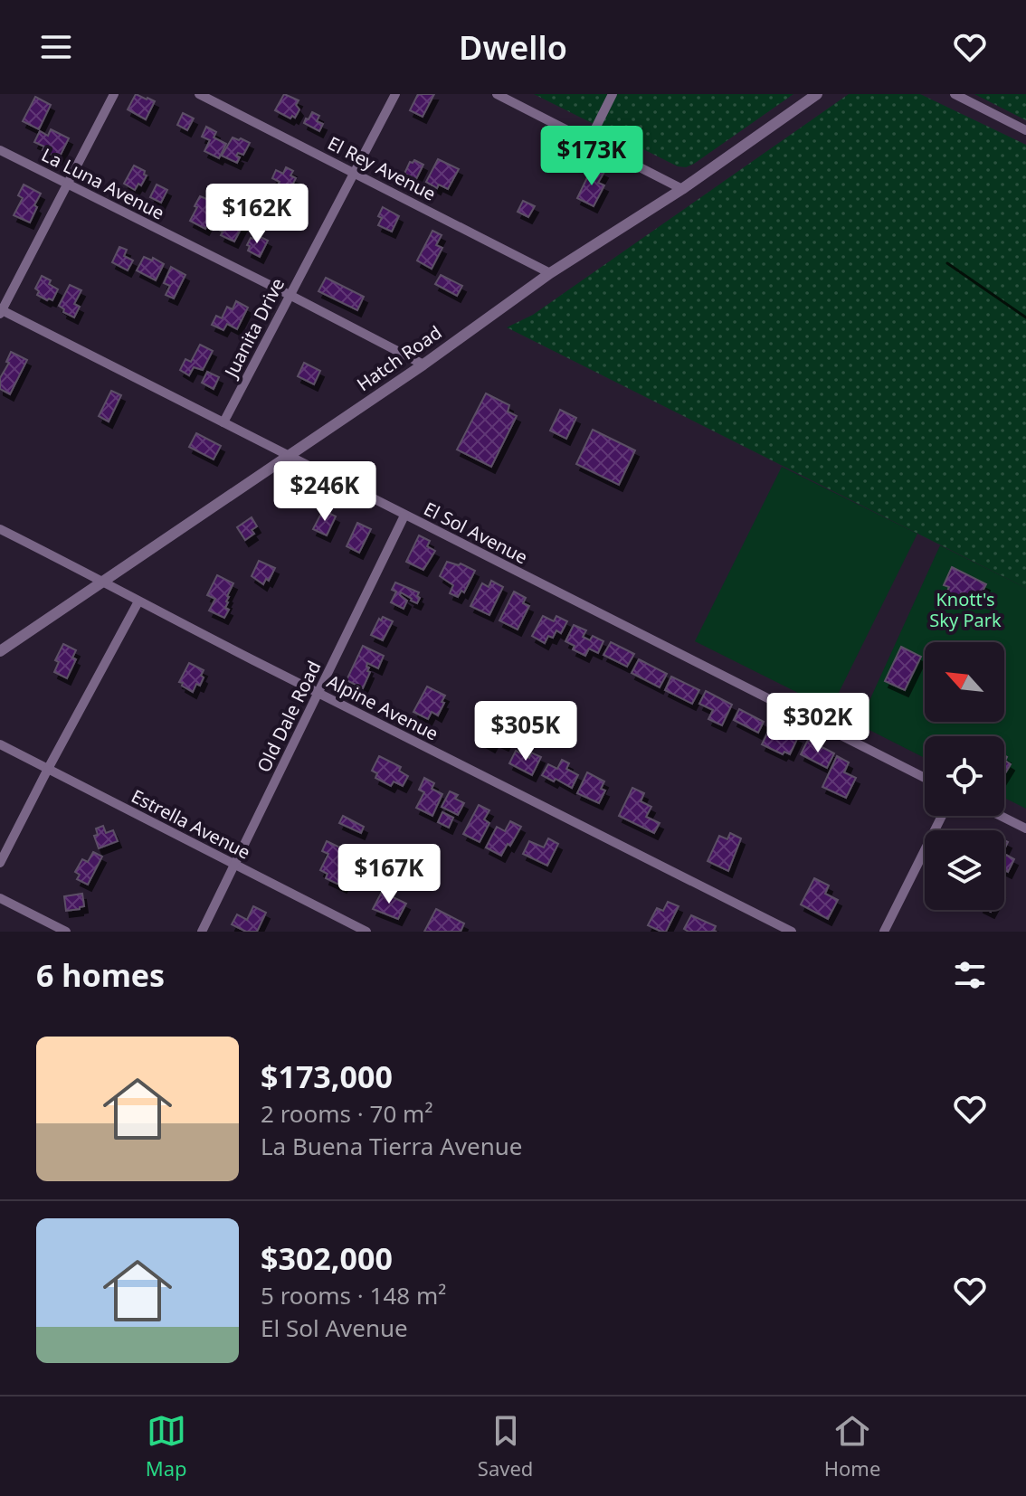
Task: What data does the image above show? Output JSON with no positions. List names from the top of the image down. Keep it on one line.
{"streets":{"street":["El Rey Avenue","La Luna Avenue","Juanita Drive","Hatch Road","El Sol Avenue","Alpine Avenue","Old Dale Road","Estrella Avenue"]},"crossings":[["El Rey Avenue","Juanita Drive"],["El Rey Avenue","Hatch Road"],["La Luna Avenue","Juanita Drive"],["La Luna Avenue","Hatch Road"],["Juanita Drive","El Sol Avenue"],["Hatch Road","El Sol Avenue"],["Hatch Road","Alpine Avenue"],["El Sol Avenue","Old Dale Road"],["Alpine Avenue","Old Dale Road"],["Old Dale Road","Estrella Avenue"]],"parks":["Knott's Sky Park"],"north":"top left","page":{"header":"Dwello","price":["$173K","$162K","$246K","$302K","$305K","$167K"],"heading":"6 homes","list":[{"name":"$173,000","note":"2 rooms · 70 m² · La Buena Tierra Avenue"},{"name":"$302,000","note":"5 rooms · 148 m² · El Sol Avenue"}],"tabs":["Map","Saved","Home"]}}
